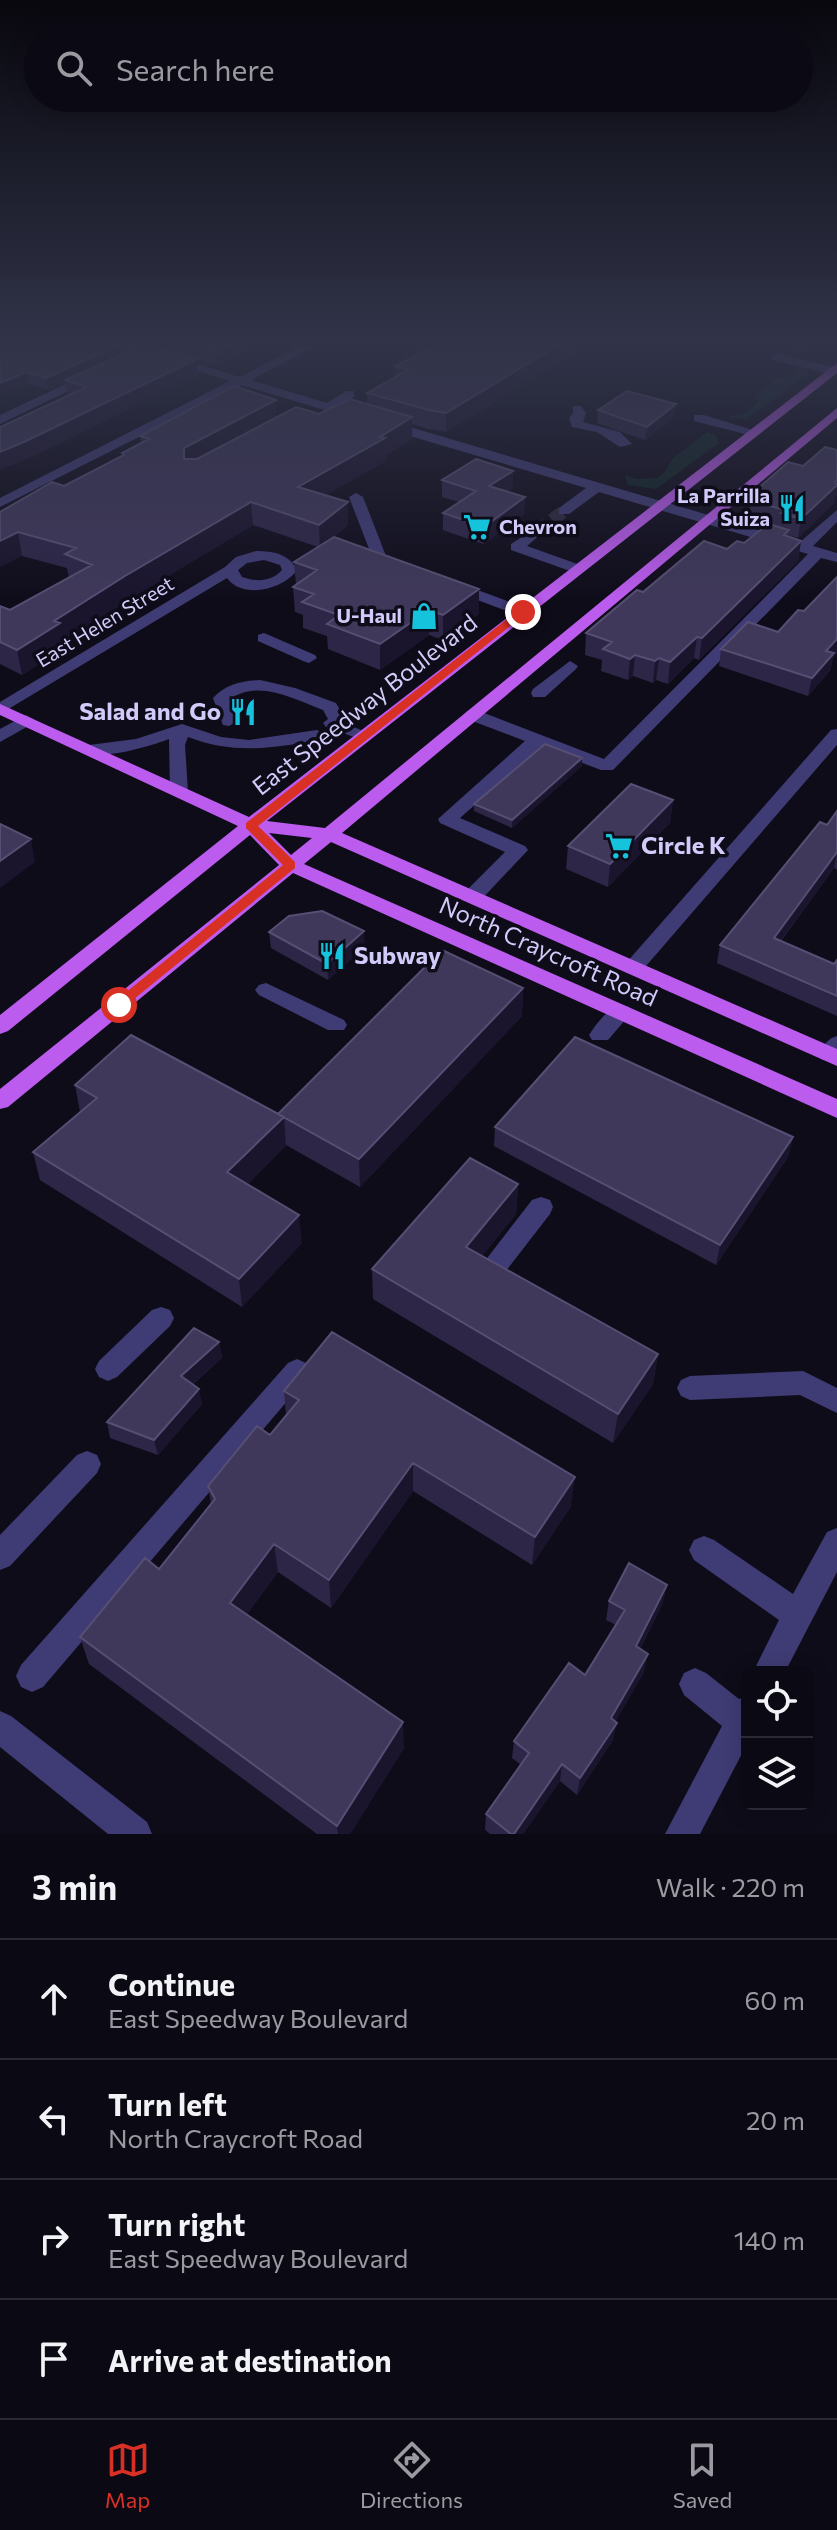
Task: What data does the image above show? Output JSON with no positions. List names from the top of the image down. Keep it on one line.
{"streets":{"main road":["East Speedway Boulevard","North Craycroft Road"],"street":["East Helen Street"]},"crossings":[["East Helen Street","North Craycroft Road"],["East Speedway Boulevard","North Craycroft Road"]],"places":{"restaurant":["La Parrilla Suiza","Salad and Go","Subway"],"supermarket":["Chevron","Circle K"],"shop":["U-Haul"]},"page":{"search":"Search here","heading":["3 min","Walk · 220 m"],"list":[["Continue","East Speedway Boulevard","60 m"],["Turn left","North Craycroft Road","20 m"],["Turn right","East Speedway Boulevard","140 m"],"Arrive at destination"],"nav":["Map","Directions","Saved"]}}
